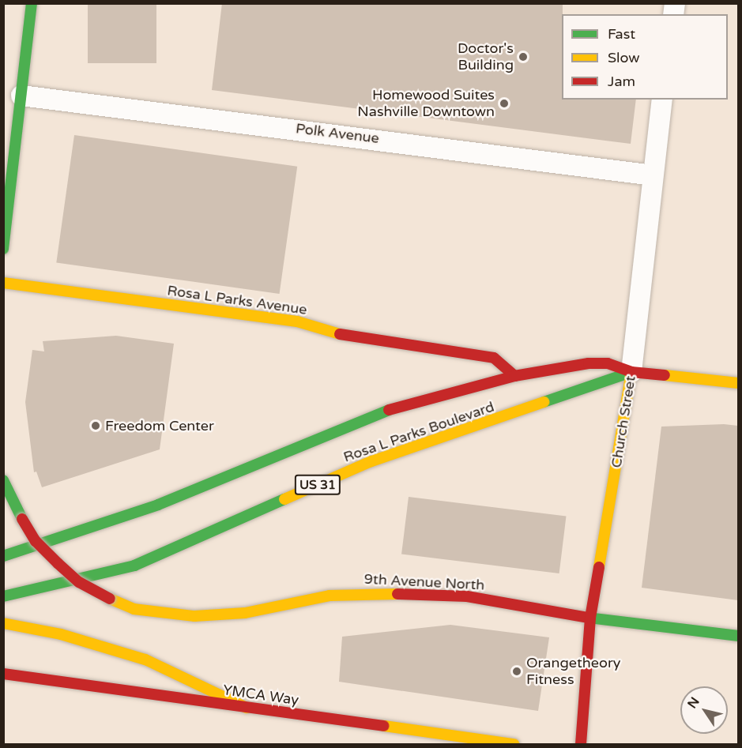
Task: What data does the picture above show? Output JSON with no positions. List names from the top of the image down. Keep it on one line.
{"streets":{"main road":["Rosa L Parks Avenue","Church Street","Rosa L Parks Boulevard","US 31","9th Avenue North","YMCA Way"],"street":["Polk Avenue"]},"crossings":[["Polk Avenue","Church Street"],["Rosa L Parks Avenue","Rosa L Parks Boulevard"],["Church Street","Rosa L Parks Boulevard"],["Church Street","9th Avenue North"]],"places":["Doctor's Building","Homewood Suites Nashville Downtown","Freedom Center","Orangetheory Fitness"],"legend":["Fast","Slow","Jam"],"north":"top left"}
